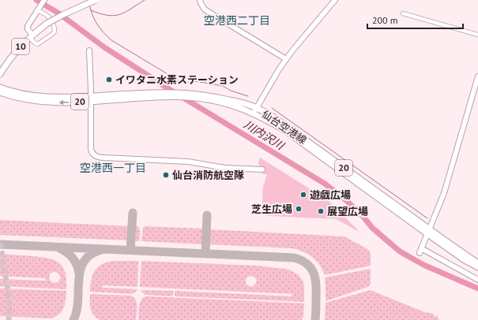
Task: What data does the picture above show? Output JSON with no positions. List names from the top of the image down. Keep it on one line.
{"streets":{"main road":["10","20","仙台空港線"]},"districts":["空港西二丁目","空港西一丁目"],"water":["川内沢川"],"places":["イワタニ水素ステーション","仙台消防航空隊","遊戯広場","芝生広場","展望広場"],"scale_bar":"200 m"}
